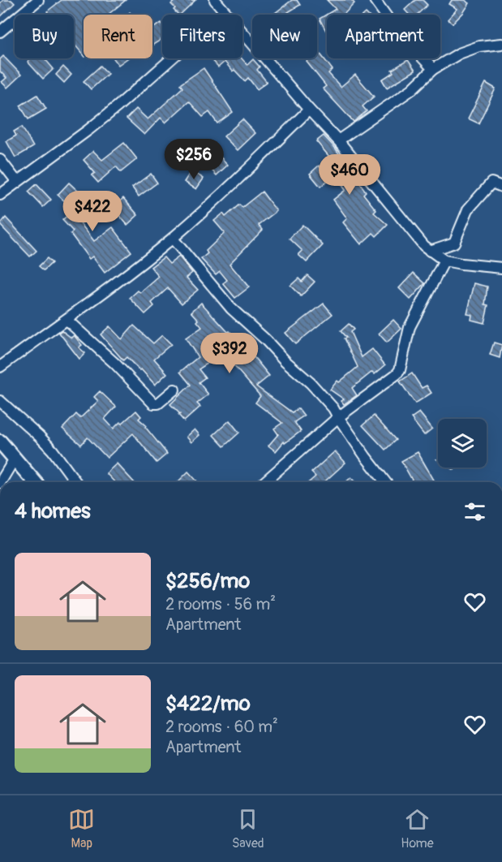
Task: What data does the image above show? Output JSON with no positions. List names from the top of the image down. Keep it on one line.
{"page":{"chip":["Buy","Rent","Filters","New","Apartment"],"price":["$256","$460","$422","$392"],"heading":"4 homes","list":[{"name":"$256/mo","note":"2 rooms · 56 m² · Apartment"},{"name":"$422/mo","note":"2 rooms · 60 m² · Apartment"}],"tabs":["Map","Saved","Home"]}}
